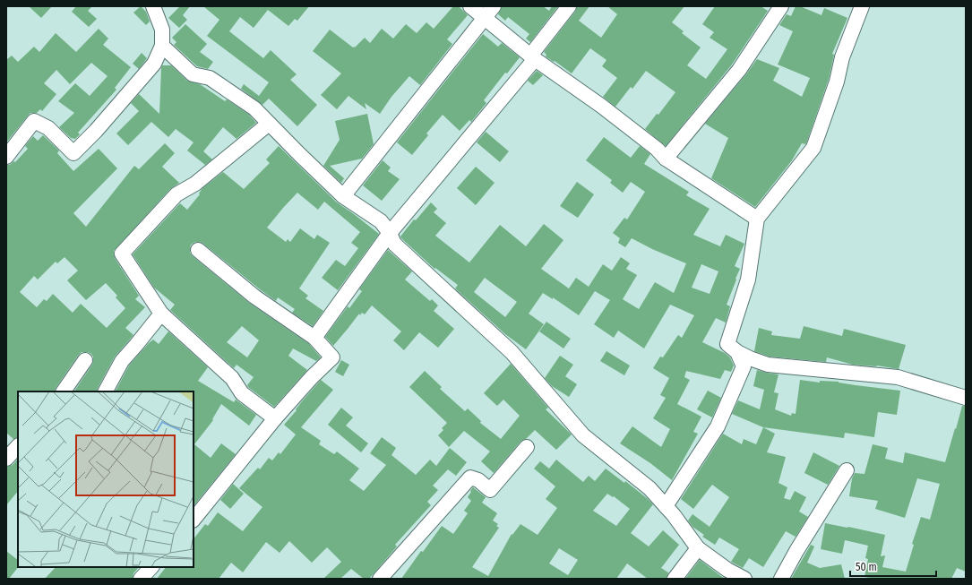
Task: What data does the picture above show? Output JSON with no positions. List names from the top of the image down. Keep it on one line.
{"scale_bar":"50 m"}
